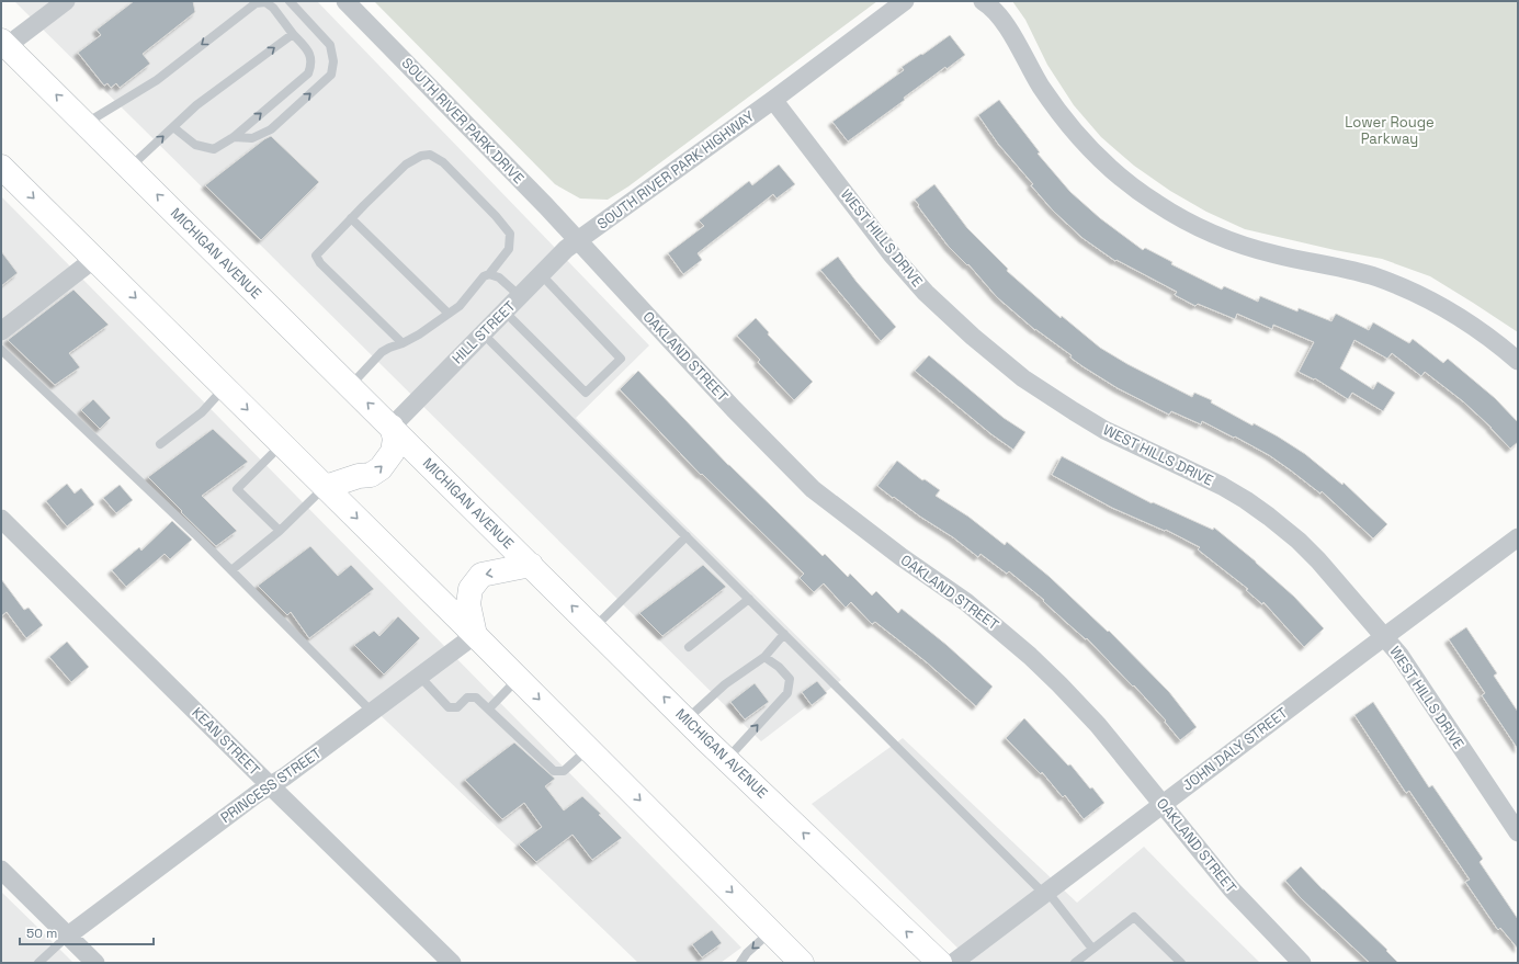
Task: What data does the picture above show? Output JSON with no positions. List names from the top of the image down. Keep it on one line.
{"streets":{"main road":["MICHIGAN AVENUE"],"street":["SOUTH RIVER PARK DRIVE","SOUTH RIVER PARK HIGHWAY","WEST HILLS DRIVE","HILL STREET","OAKLAND STREET","KEAN STREET","JOHN DALY STREET","PRINCESS STREET"]},"crossings":[["SOUTH RIVER PARK DRIVE","SOUTH RIVER PARK HIGHWAY"],["SOUTH RIVER PARK DRIVE","HILL STREET"],["SOUTH RIVER PARK DRIVE","OAKLAND STREET"],["SOUTH RIVER PARK HIGHWAY","WEST HILLS DRIVE"],["SOUTH RIVER PARK HIGHWAY","HILL STREET"],["SOUTH RIVER PARK HIGHWAY","OAKLAND STREET"],["WEST HILLS DRIVE","JOHN DALY STREET"],["MICHIGAN AVENUE","HILL STREET"],["HILL STREET","OAKLAND STREET"],["OAKLAND STREET","JOHN DALY STREET"],["KEAN STREET","PRINCESS STREET"]],"parks":["Lower Rouge Parkway"],"scale_bar":"50 m"}
